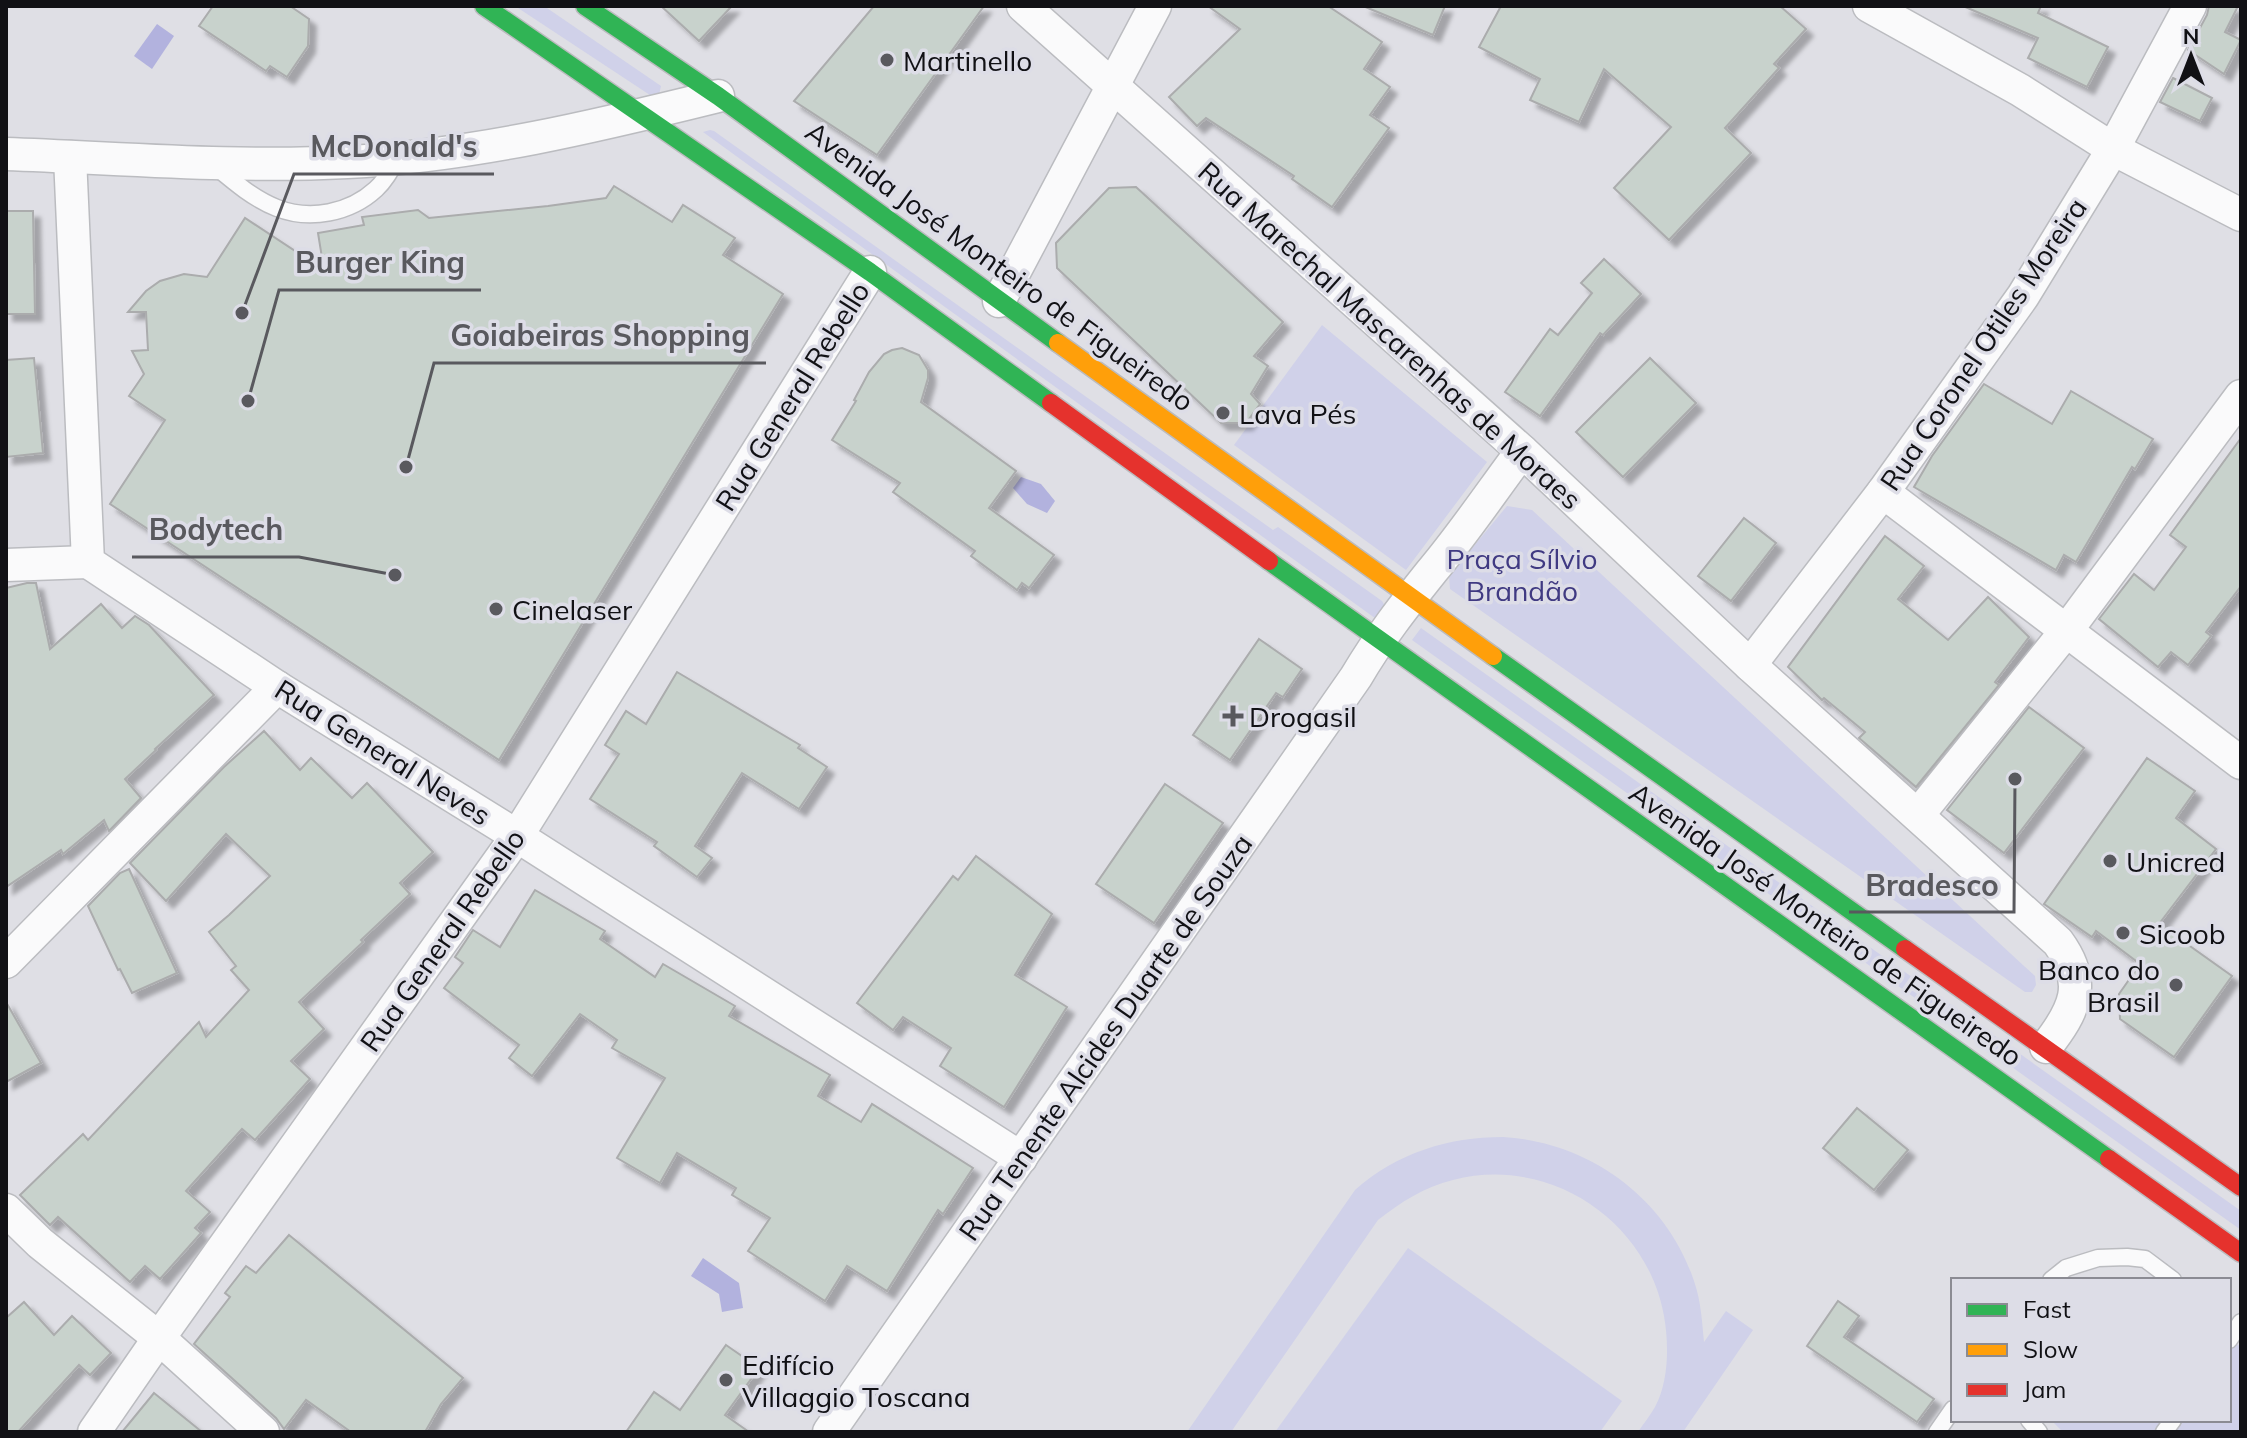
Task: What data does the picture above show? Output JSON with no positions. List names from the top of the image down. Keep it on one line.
{"streets":{"main road":["Avenida José Monteiro de Figueiredo"],"street":["Rua Marechal Mascarenhas de Moraes","Rua Coronel Otiles Moreira","Rua General Rebello","Rua General Neves","Rua Tenente Alcides Duarte de Souza"]},"crossings":[["Avenida José Monteiro de Figueiredo","Rua Marechal Mascarenhas de Moraes"],["Avenida José Monteiro de Figueiredo","Rua General Rebello"],["Avenida José Monteiro de Figueiredo","Rua Tenente Alcides Duarte de Souza"],["Rua Marechal Mascarenhas de Moraes","Rua Coronel Otiles Moreira"],["Rua Marechal Mascarenhas de Moraes","Rua Tenente Alcides Duarte de Souza"],["Rua General Rebello","Rua General Neves"],["Rua General Neves","Rua Tenente Alcides Duarte de Souza"]],"parks":["Praça Sílvio Brandão"],"places":{"other":["Martinello","McDonald's","Burger King","Lava Pés","Goiabeiras Shopping","Bodytech","Cinelaser","Bradesco","Unicred","Sicoob","Banco do Brasil","Edifício Villaggio Toscana"],"health":["Drogasil"]},"legend":["Fast","Slow","Jam"],"north":"top"}
